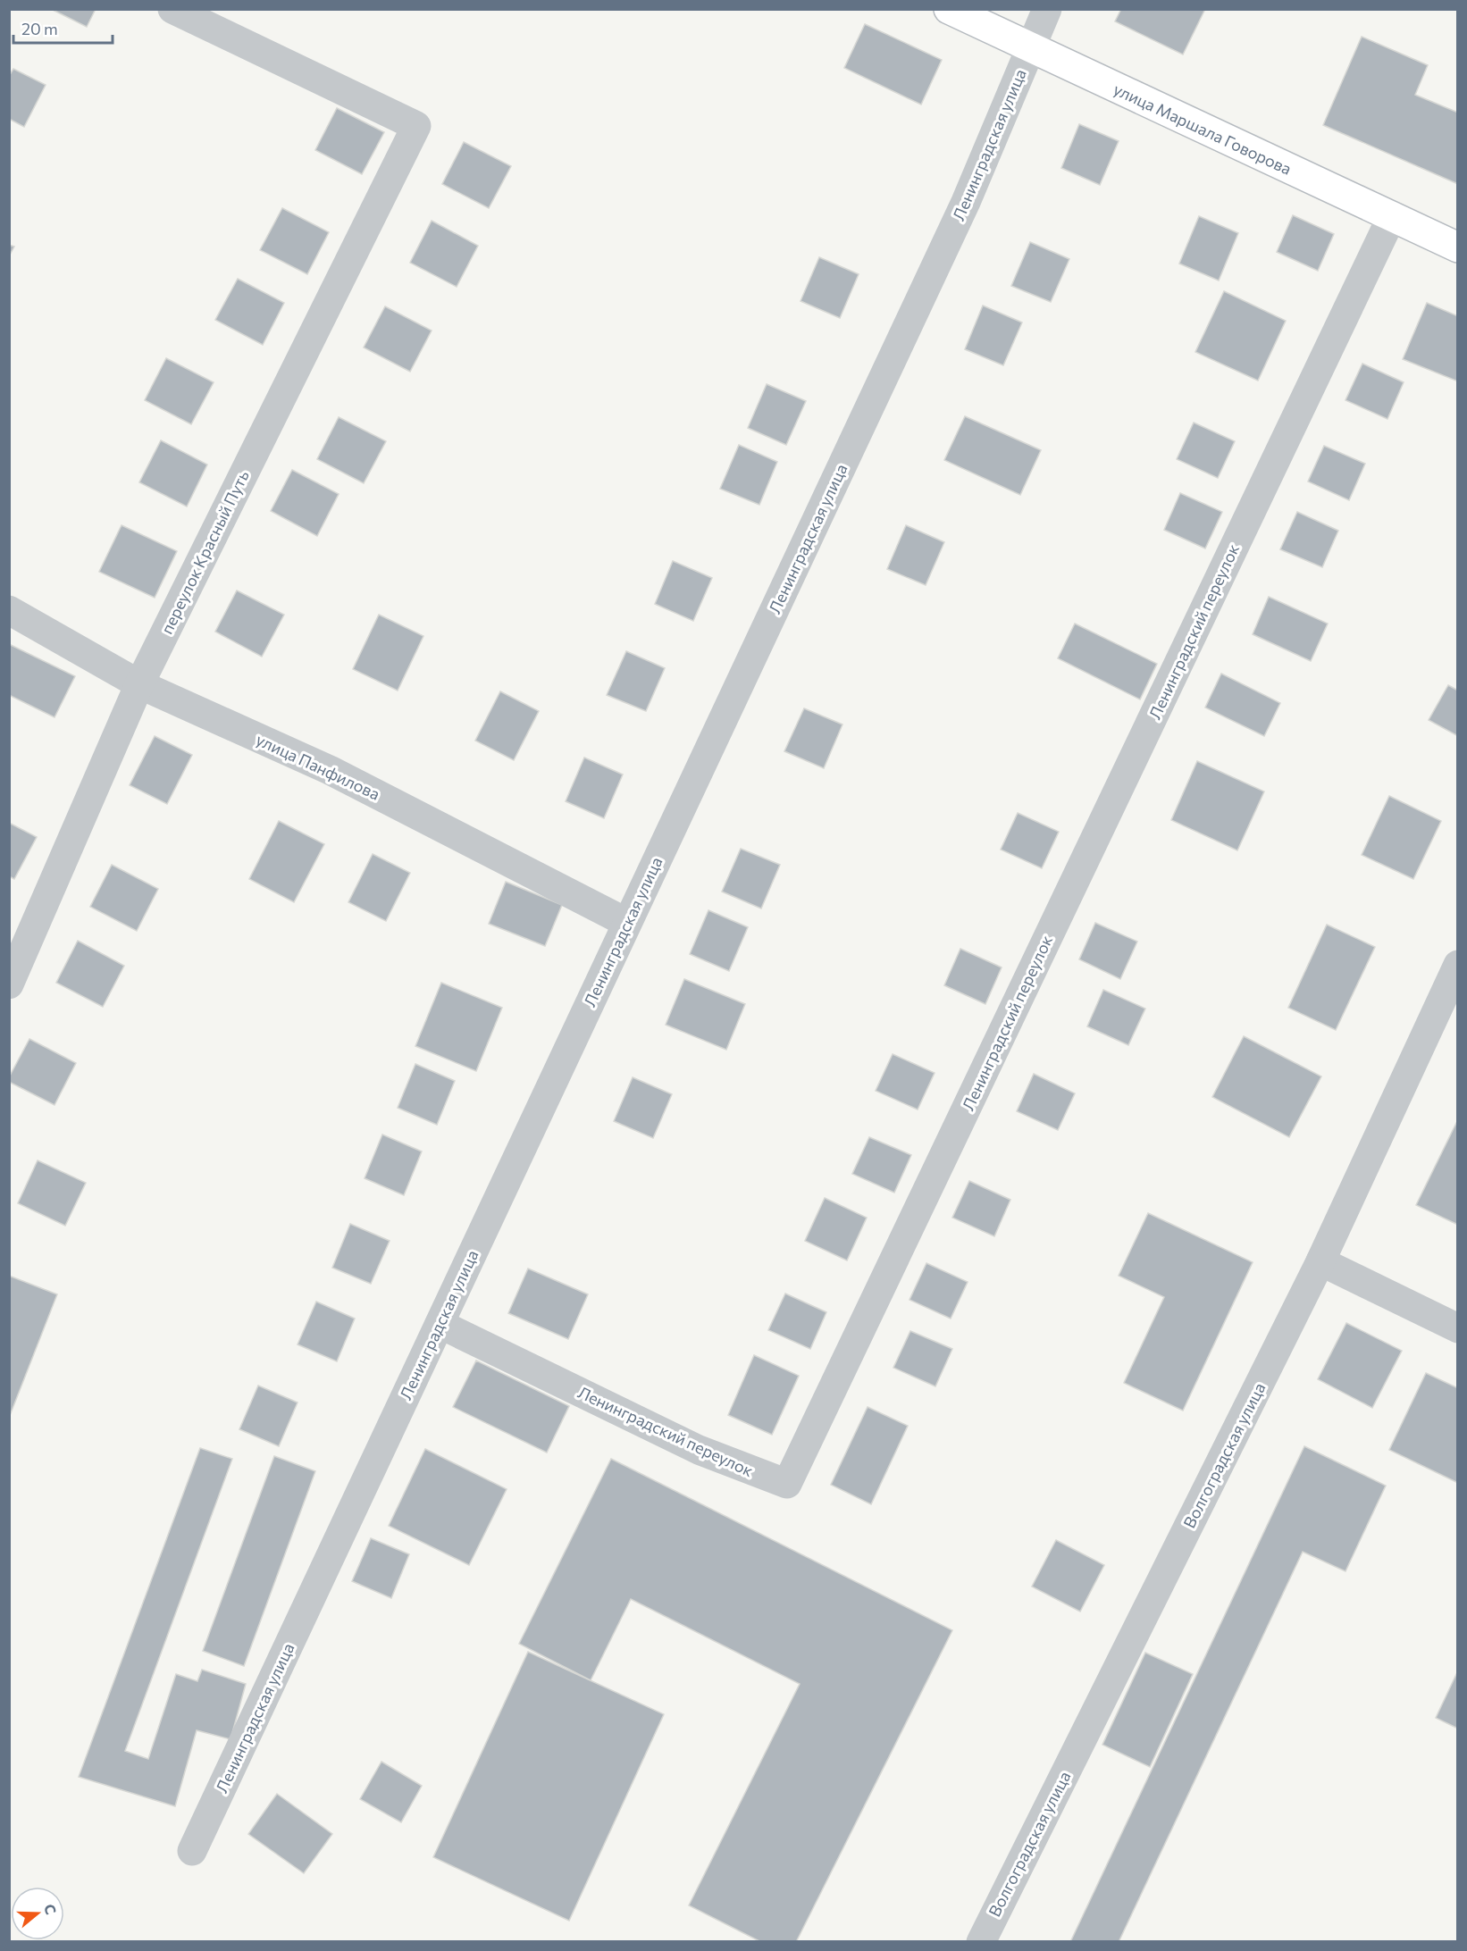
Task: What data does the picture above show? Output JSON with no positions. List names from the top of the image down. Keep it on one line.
{"streets":{"street":["улица Маршала Говорова","Ленинградская улица","переулок Красный Путь","Ленинградский переулок","улица Панфилова","Волгоградская улица"]},"crossings":[["улица Маршала Говорова","Ленинградская улица"],["улица Маршала Говорова","Ленинградский переулок"],["Ленинградская улица","Ленинградский переулок"],["Ленинградская улица","улица Панфилова"],["переулок Красный Путь","улица Панфилова"]],"scale_bar":"20 m","north":"right"}
